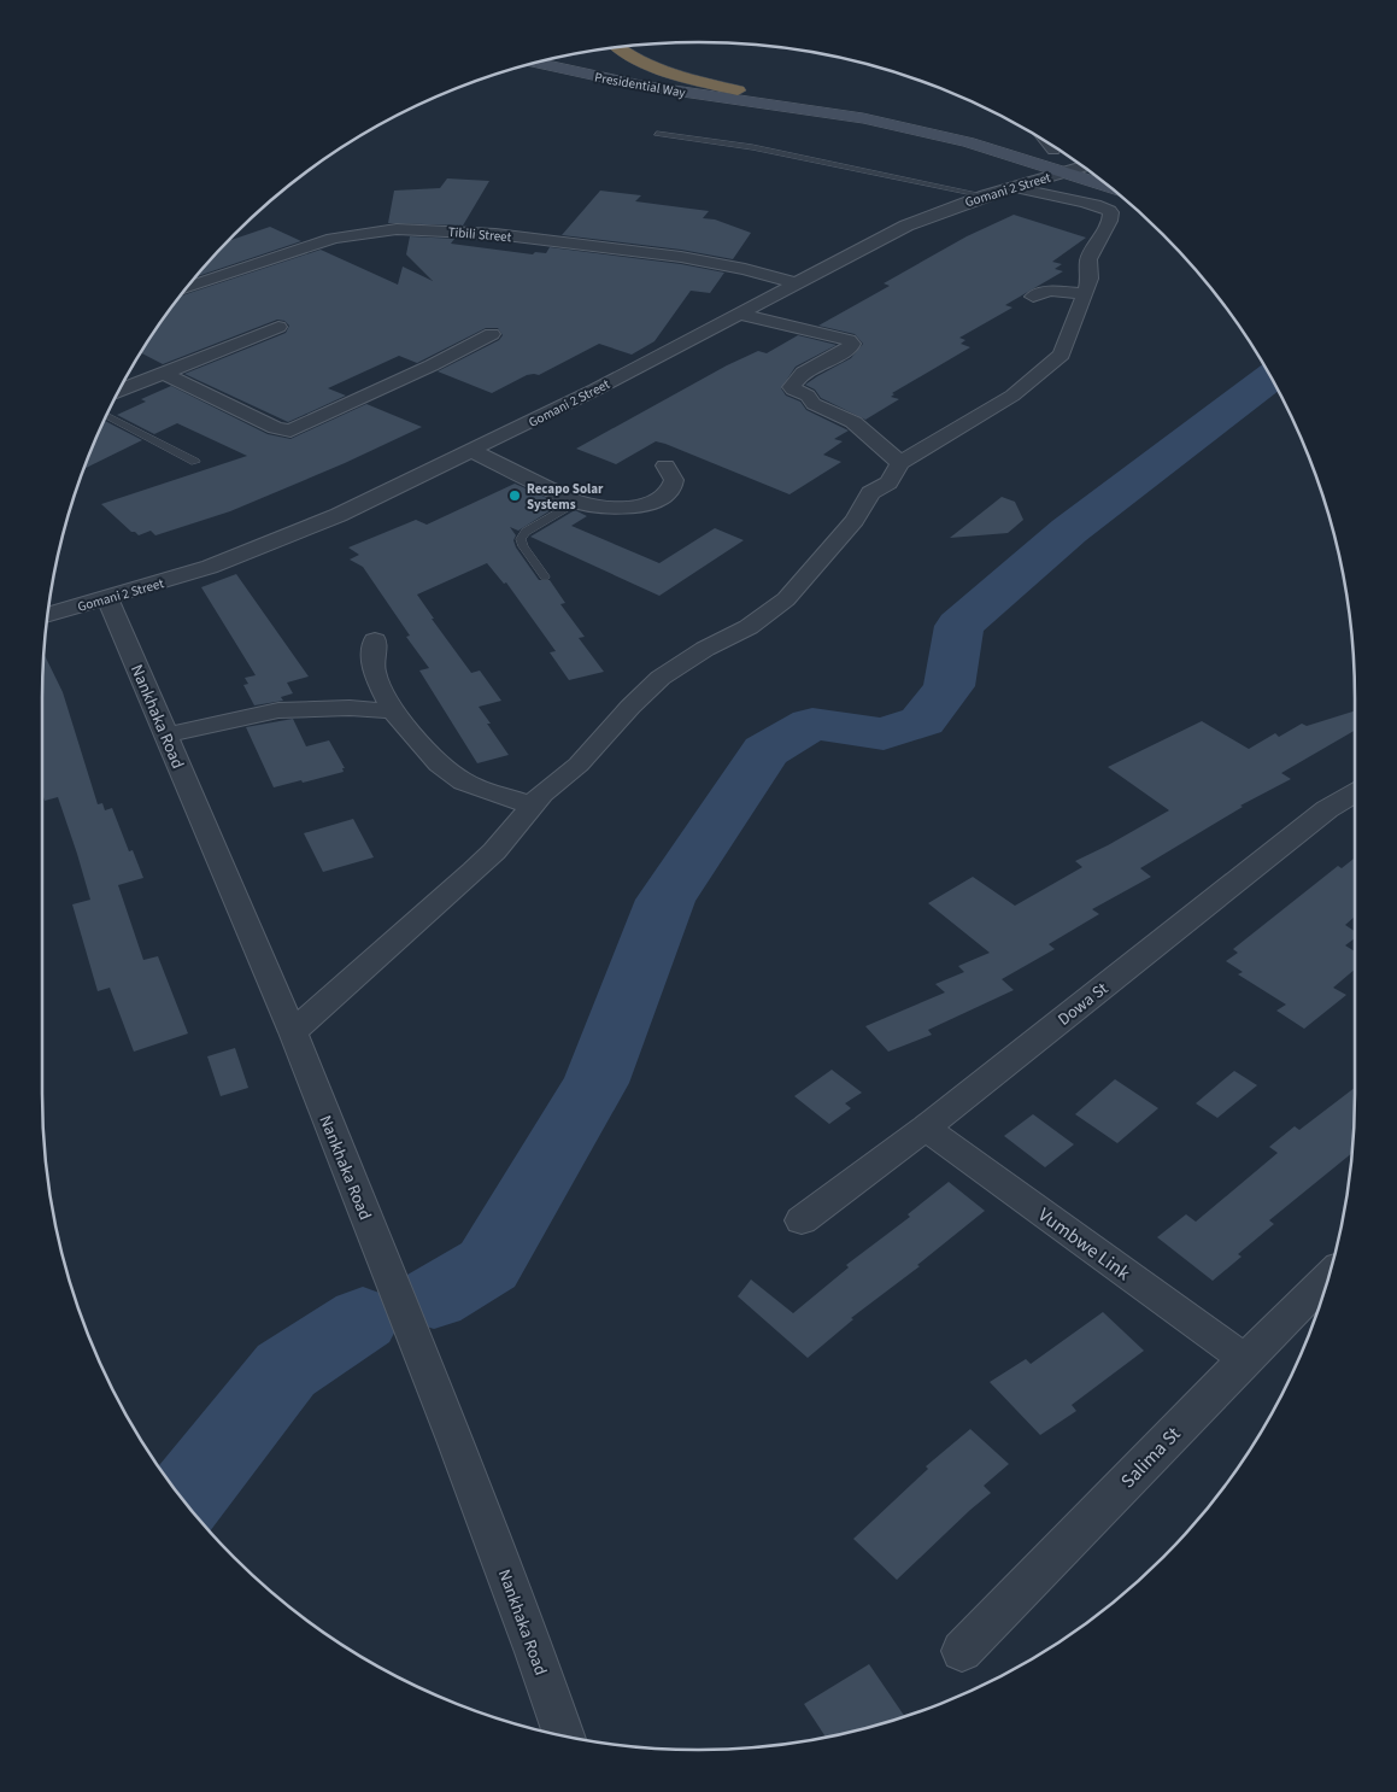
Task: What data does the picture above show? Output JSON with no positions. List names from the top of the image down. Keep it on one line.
{"streets":{"main road":["Presidential Way"],"street":["Gomani 2 Street","Tibili Street","Nankhaka Road","Dowa St","Vumbwe Link","Salima St"]},"crossings":[["Presidential Way","Gomani 2 Street"],["Gomani 2 Street","Tibili Street"],["Gomani 2 Street","Nankhaka Road"],["Dowa St","Vumbwe Link"],["Vumbwe Link","Salima St"]],"places":["Recapo Solar Systems"]}
